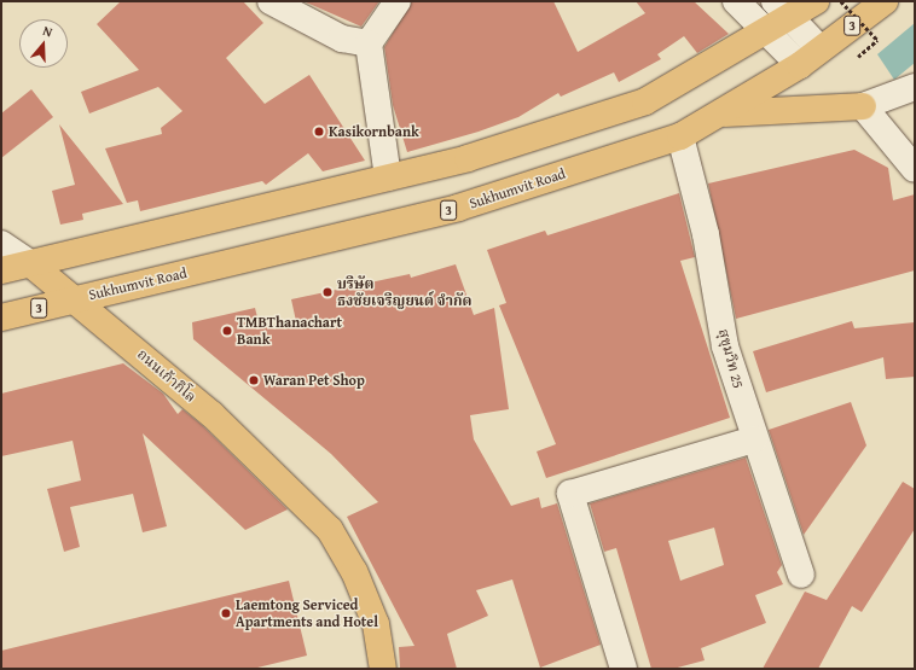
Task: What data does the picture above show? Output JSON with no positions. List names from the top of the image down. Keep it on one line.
{"streets":{"main road":["3","Sukhumvit Road","ถนนเก้ากิโล"],"street":["สุขุมวิท 25"]},"crossings":[["Sukhumvit Road","สุขุมวิท 25"],["Sukhumvit Road","ถนนเก้ากิโล"]],"places":["Kasikornbank","บริษัต ธงชัยเจริญยนต์ จำกัด","TMBThanachart Bank","Waran Pet Shop","Laemtong Serviced Apartments and Hotel"],"north":"top"}
